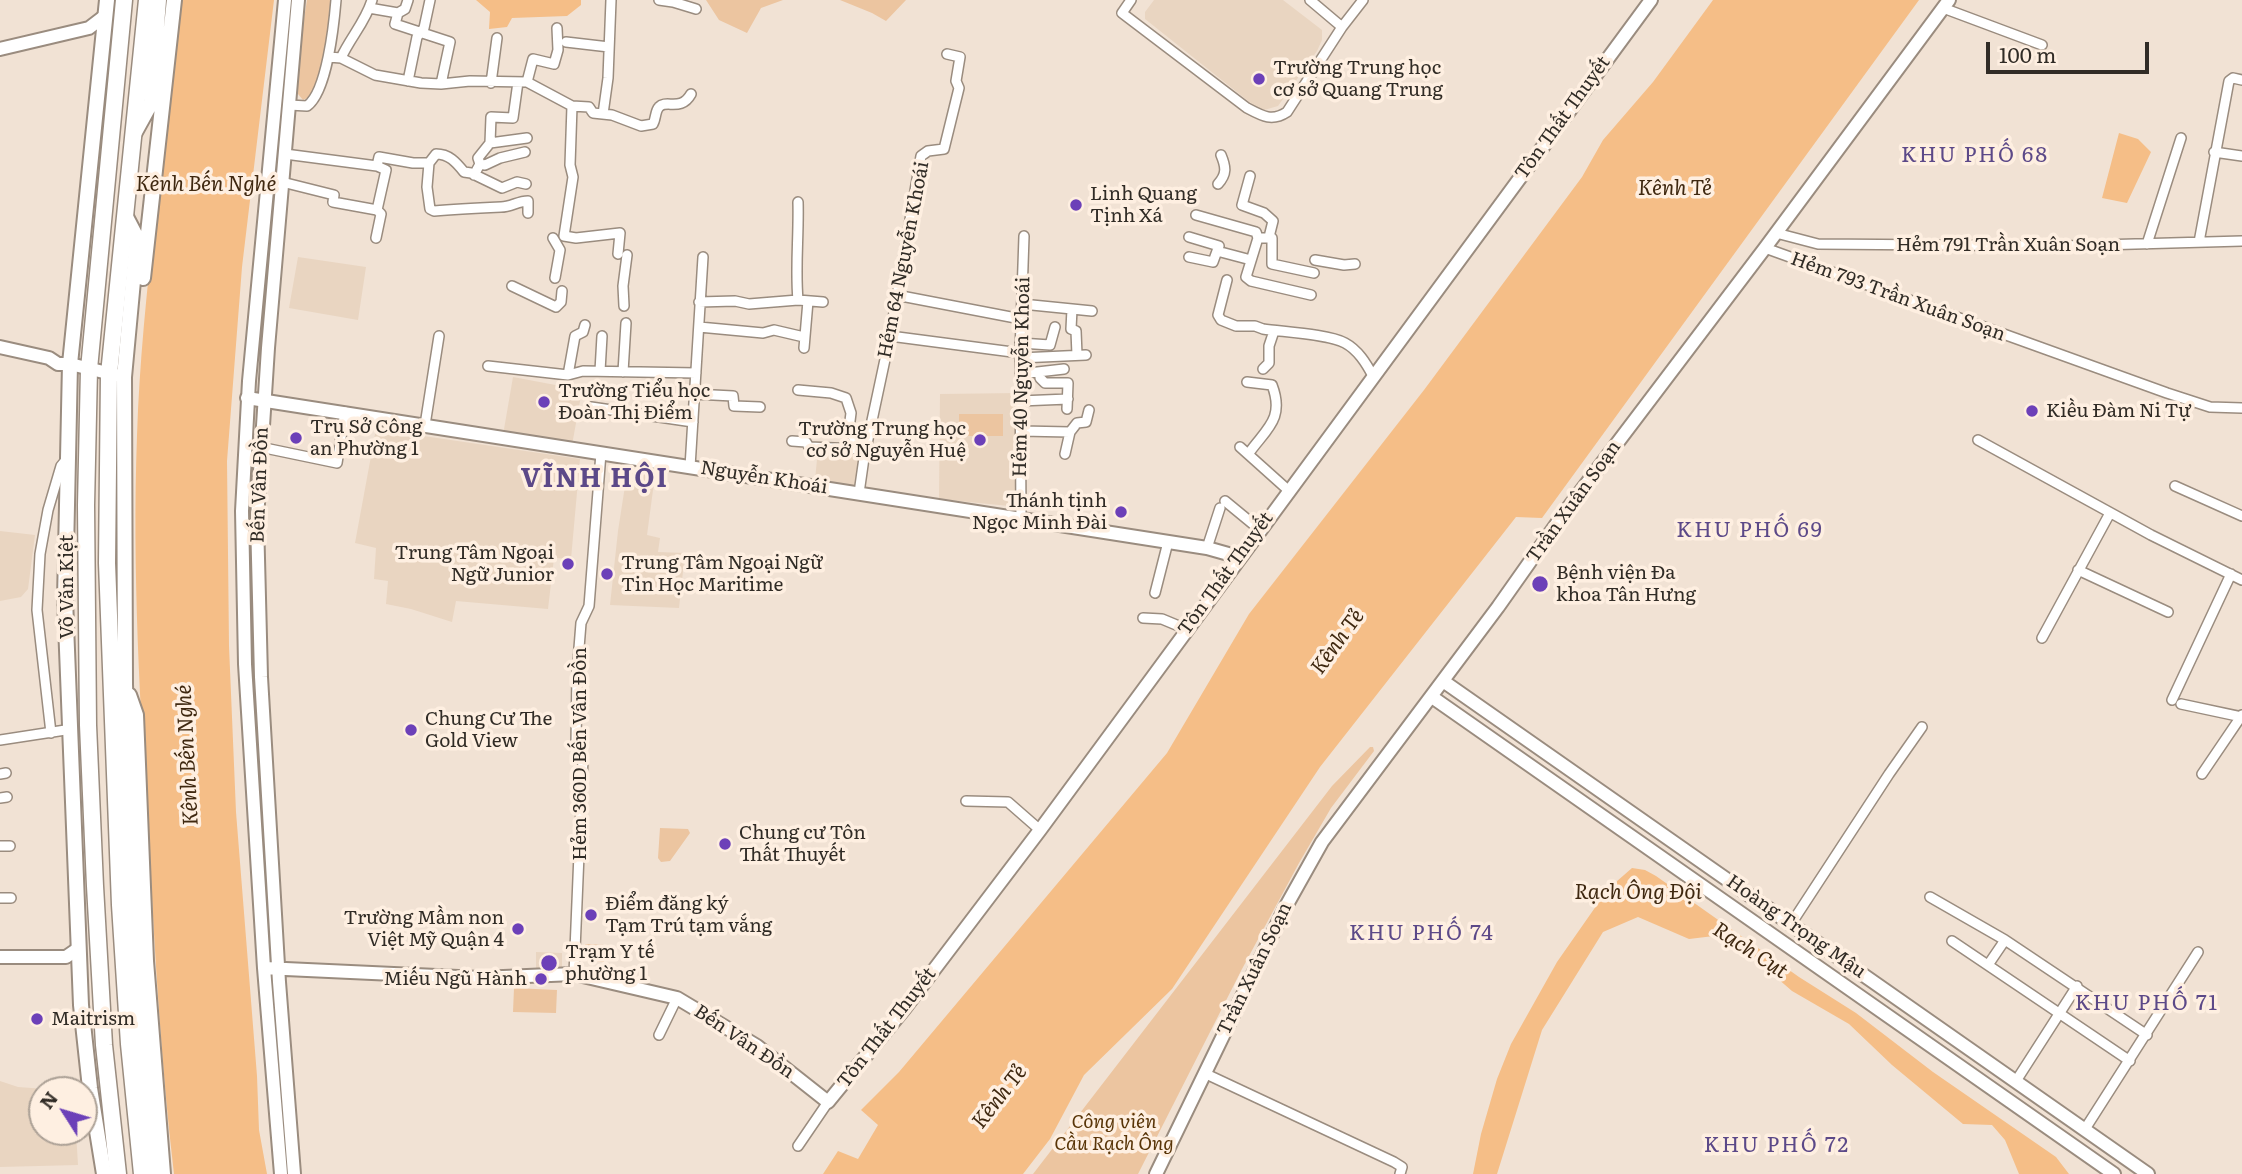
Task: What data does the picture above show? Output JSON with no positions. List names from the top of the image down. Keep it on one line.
{"streets":{"highway":["Võ Văn Kiệt"],"main road":["Tôn Thất Thuyết","Nguyễn Khoái","Bến Vân Đồn","Trần Xuân Soạn","Hoàng Trọng Mậu"],"street":["Hẻm 791 Trần Xuân Soạn","Hẻm 64 Nguyễn Khoái","Hẻm 793 Trần Xuân Soạn","Hẻm 40 Nguyễn Khoái","Hẻm 360D Bến Vân Đồn"]},"crossings":[["Tôn Thất Thuyết","Nguyễn Khoái"],["Tôn Thất Thuyết","Bến Vân Đồn"],["Hẻm 791 Trần Xuân Soạn","Trần Xuân Soạn"],["Hẻm 64 Nguyễn Khoái","Nguyễn Khoái"],["Hẻm 793 Trần Xuân Soạn","Trần Xuân Soạn"],["Hẻm 40 Nguyễn Khoái","Nguyễn Khoái"],["Nguyễn Khoái","Bến Vân Đồn"],["Nguyễn Khoái","Hẻm 360D Bến Vân Đồn"],["Bến Vân Đồn","Hẻm 360D Bến Vân Đồn"],["Trần Xuân Soạn","Hoàng Trọng Mậu"]],"districts":["KHU PHỐ 68","VĨNH HỘI","KHU PHỐ 69","KHU PHỐ 74","KHU PHỐ 71","KHU PHỐ 72"],"water":["Kênh Bến Nghé","Kênh Tẻ","Rạch Ông Đội","Rạch Cụt"],"parks":["Công viên Cầu Rạch Ông"],"places":["Trường Trung học cơ sở Quang Trung","Linh Quang Tịnh Xá","Trường Tiểu học Đoàn Thị Điểm","Kiều Đàm Ni Tự","Trụ Sở Công an Phường 1","Trường Trung học cơ sở Nguyễn Huệ","Thánh tịnh Ngọc Minh Đài","Trung Tâm Ngoại Ngữ Junior","Trung Tâm Ngoại Ngữ Tin Học Maritime","Bệnh viện Đa khoa Tân Hưng","Chung Cư The Gold View","Chung cư Tôn Thất Thuyết","Điểm đăng ký Tạm Trú tạm vắng","Trường Mầm non Việt Mỹ Quận 4","Trạm Y tế phường 1","Miếu Ngũ Hành","Maitrism"],"scale_bar":"100 m","north":"top left"}
